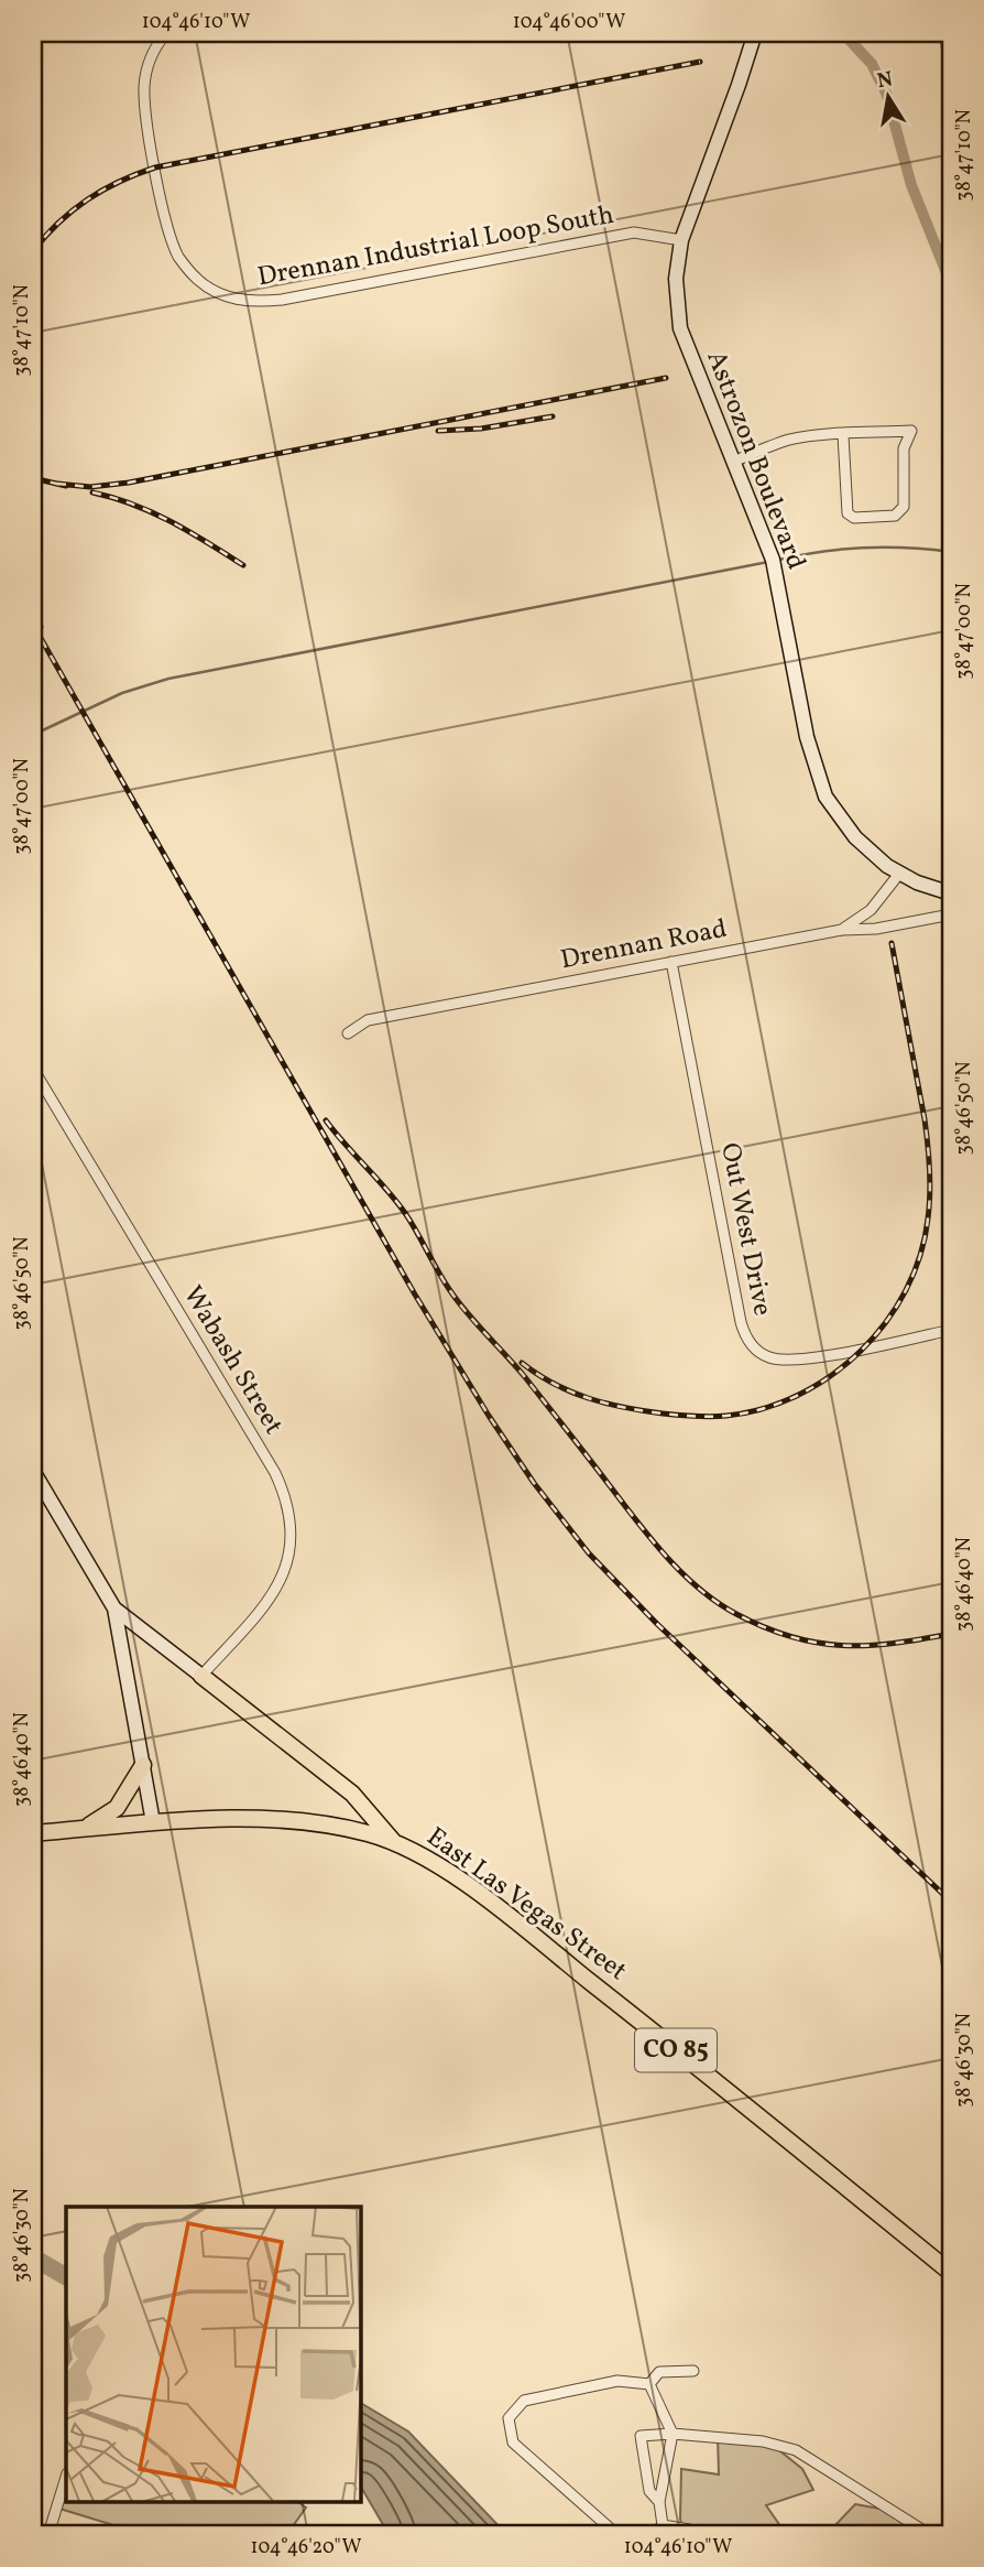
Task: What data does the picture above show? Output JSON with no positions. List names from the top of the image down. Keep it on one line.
{"streets":{"main road":["Astrozon Boulevard","East Las Vegas Street","CO 85"],"street":["Drennan Industrial Loop South","Drennan Road","Out West Drive","Wabash Street"]},"crossings":[["Drennan Industrial Loop South","Astrozon Boulevard"],["Drennan Road","Out West Drive"],["East Las Vegas Street","CO 85"]],"north":"top","coordinates":["104°46'10\"W","104°46'00\"W","38°47'10\"N","38°47'00\"N","38°46'50\"N","38°46'40\"N","38°46'30\"N","104°46'20\"W"]}
